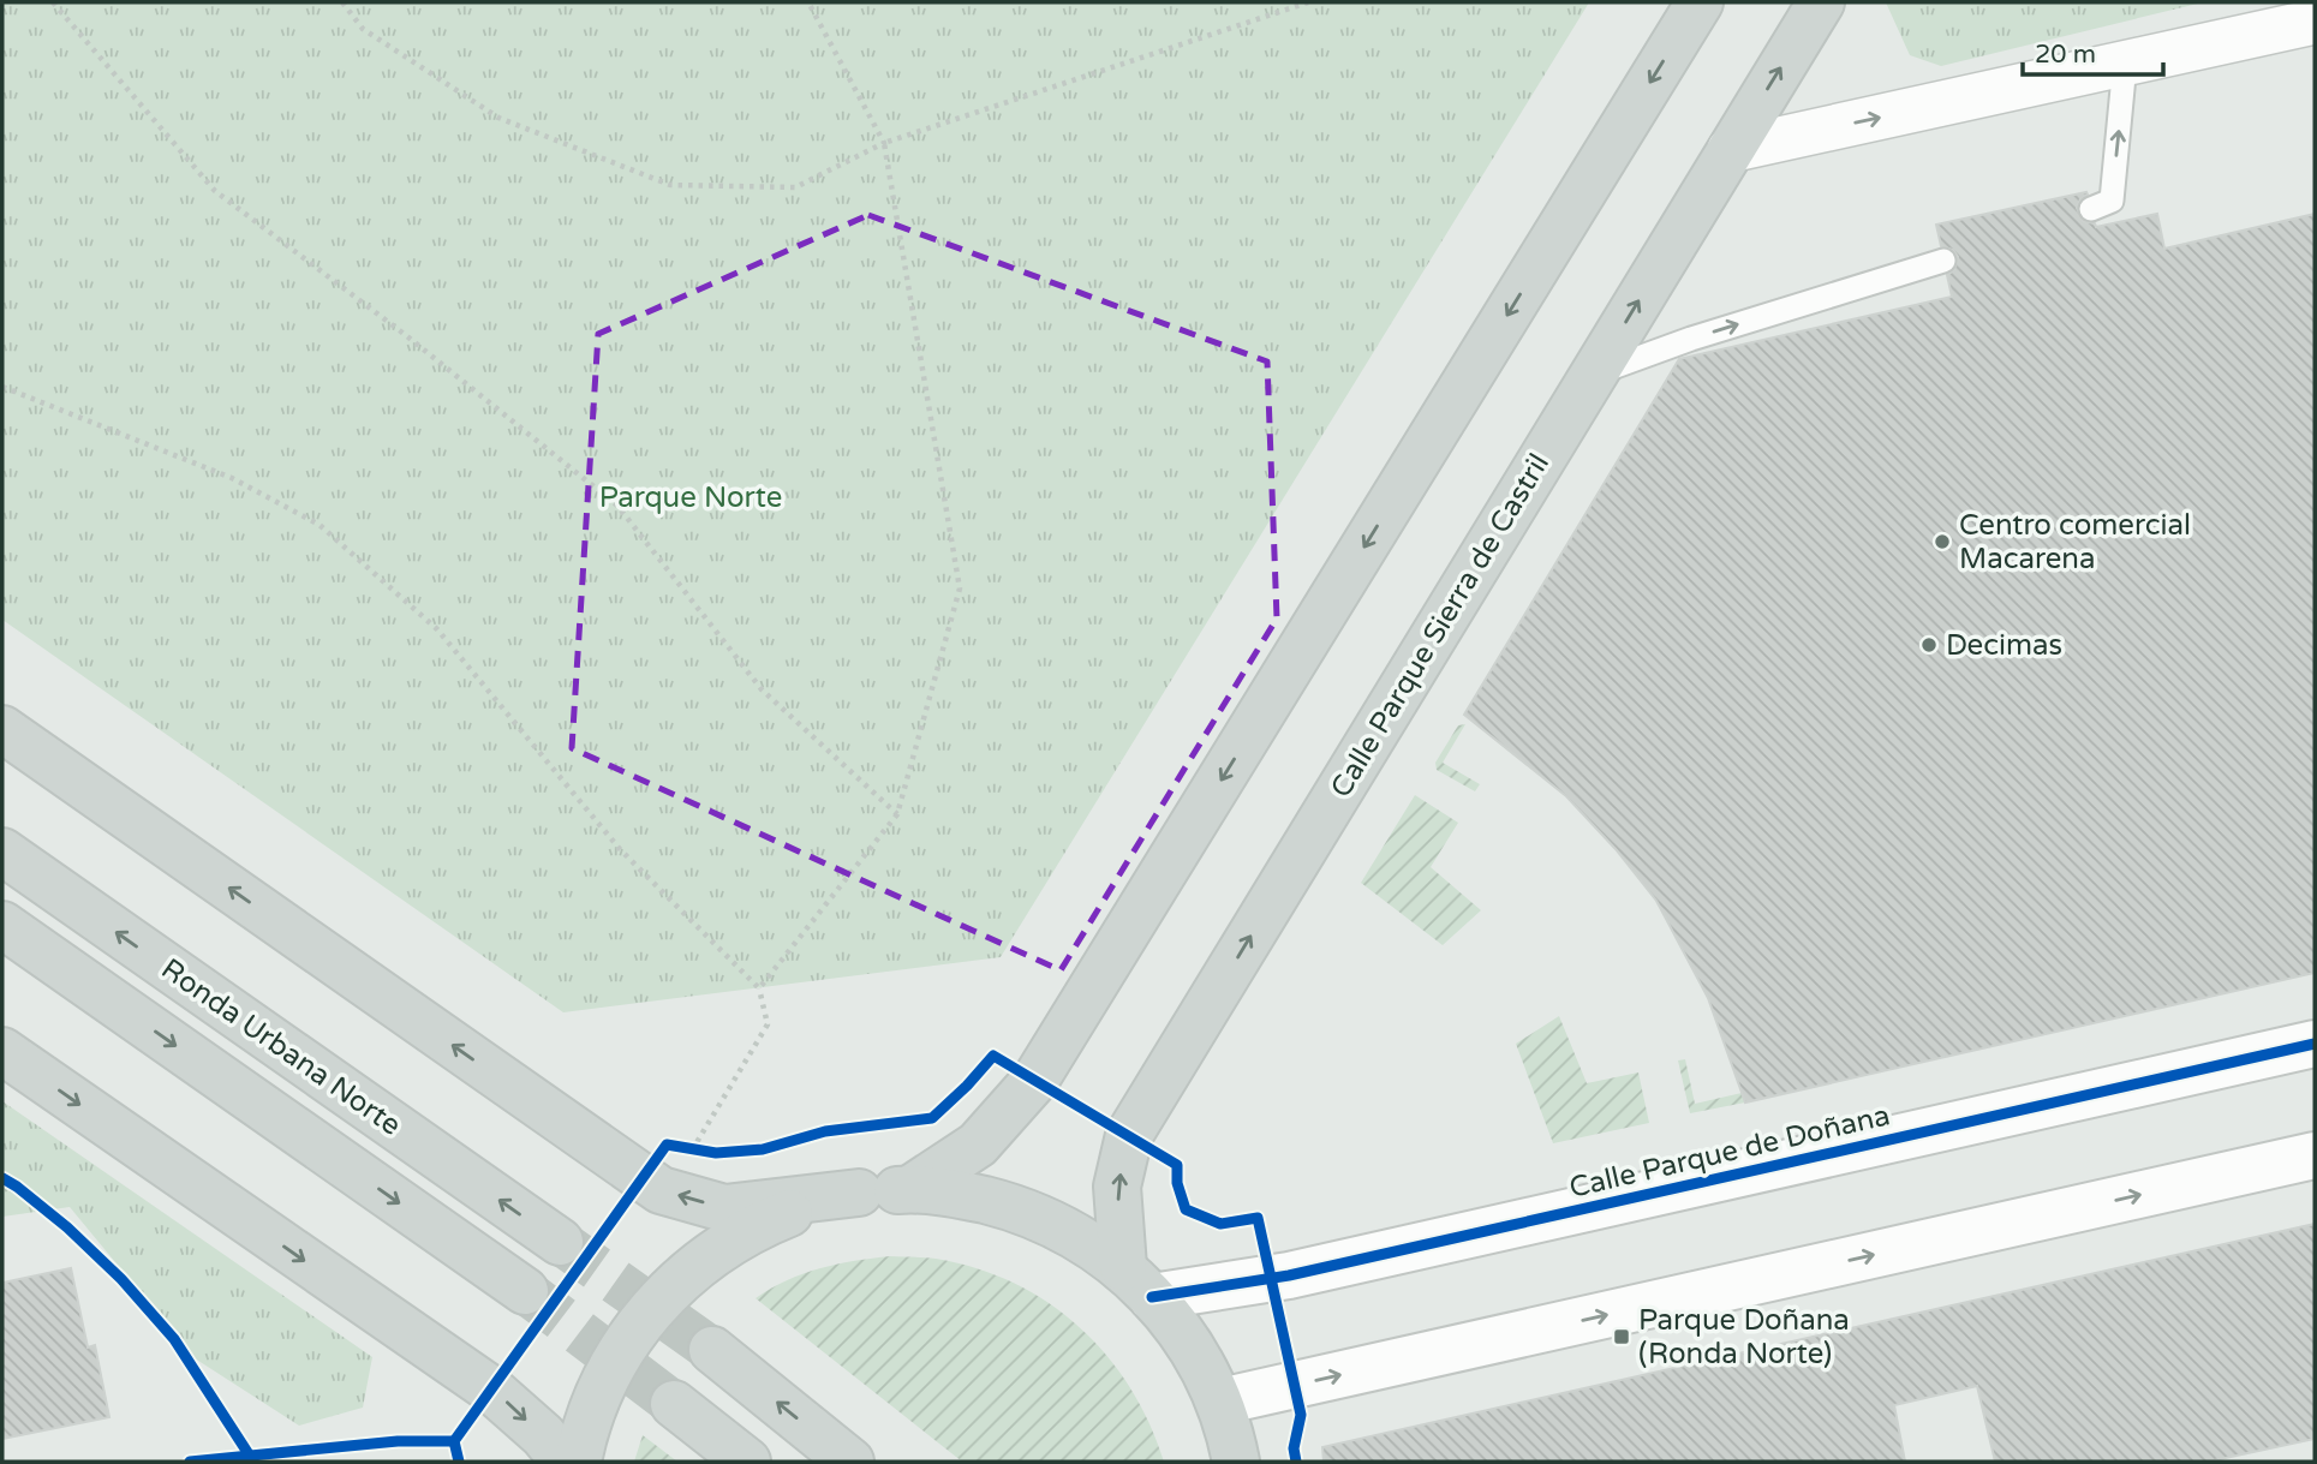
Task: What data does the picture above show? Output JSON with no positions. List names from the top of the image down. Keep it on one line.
{"streets":{"main road":["Calle Parque Sierra de Castril","Ronda Urbana Norte"],"street":["Calle Parque de Doñana"]},"crossings":[["Calle Parque Sierra de Castril","Calle Parque de Doñana"]],"parks":["Parque Norte"],"places":{"other":["Centro comercial Macarena","Decimas"],"transit":["Parque Doñana (Ronda Norte)"]},"scale_bar":"20 m"}
